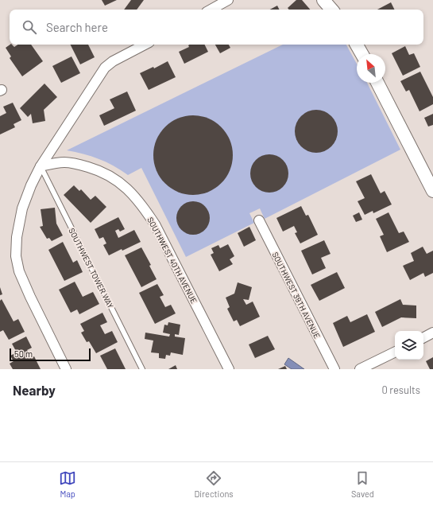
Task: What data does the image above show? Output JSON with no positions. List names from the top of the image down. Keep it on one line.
{"streets":{"street":["SOUTHWEST 40TH AVENUE","SOUTHWEST 39TH AVENUE"],"lane":["SOUTHWEST TOWER WAY"]},"crossings":[["SOUTHWEST 40TH AVENUE","SOUTHWEST TOWER WAY"]],"scale_bar":"50 m","north":"top left","page":{"search":"Search here","scale":"50 m","heading":["Nearby","0 results"],"nav":["Map","Directions","Saved"]}}
